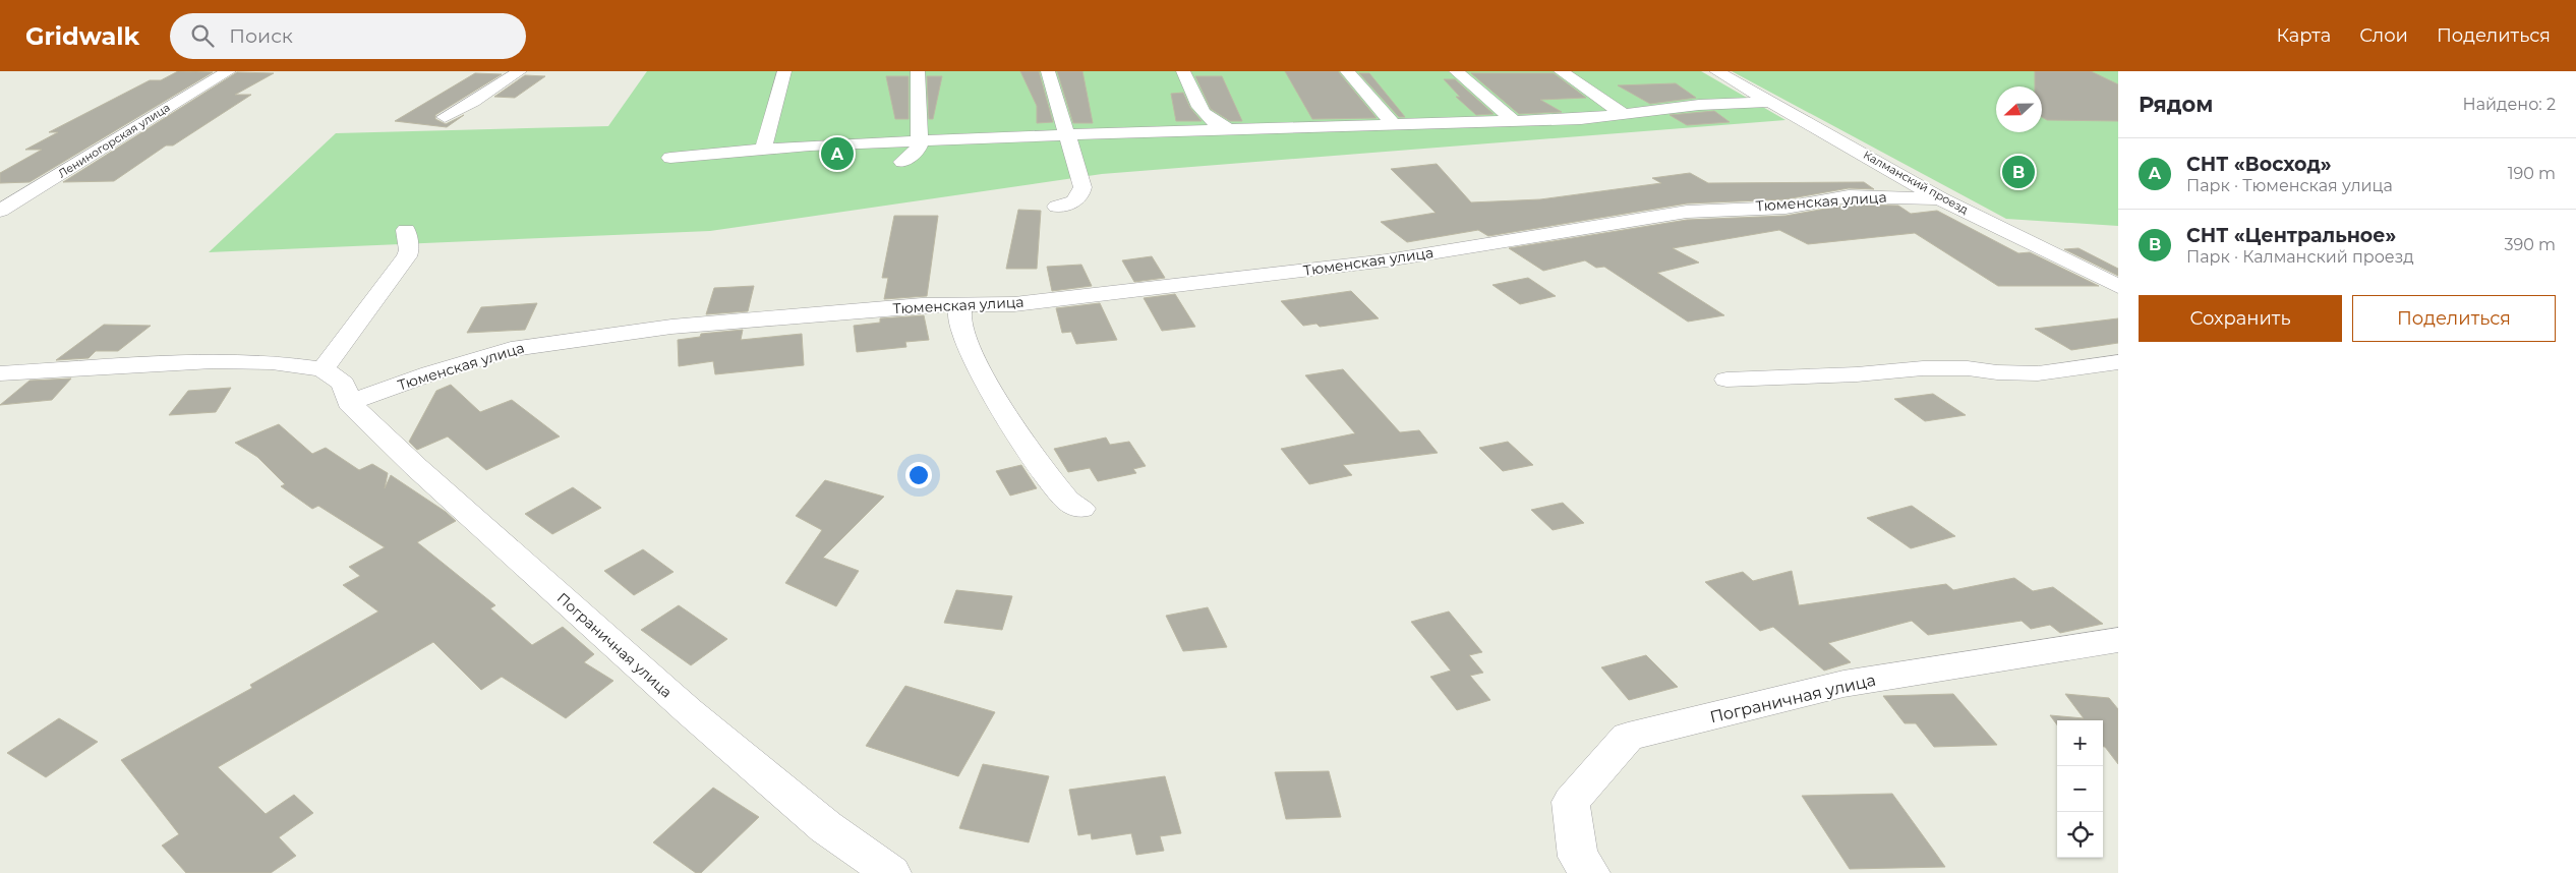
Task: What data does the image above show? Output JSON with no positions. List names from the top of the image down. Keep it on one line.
{"streets":{"street":["Лениногорская улица","Калманский проезд","Тюменская улица","Пограничная улица"]},"crossings":[["Калманский проезд","Тюменская улица"],["Тюменская улица","Пограничная улица"]],"north":"left","page":{"header":"Gridwalk","search":"Поиск","nav":["Карта","Слои","Поделиться"],"heading":["Рядом","Найдено: 2"],"pins":["A","B"],"list":[{"mark":"A","name":"СНТ «Восход»","note":"Парк · Тюменская улица","value":"190 m"},{"mark":"B","name":"СНТ «Центральное»","note":"Парк · Калманский проезд","value":"390 m"}],"buttons":["Сохранить","Поделиться"],"map_buttons":["+","−"]}}
